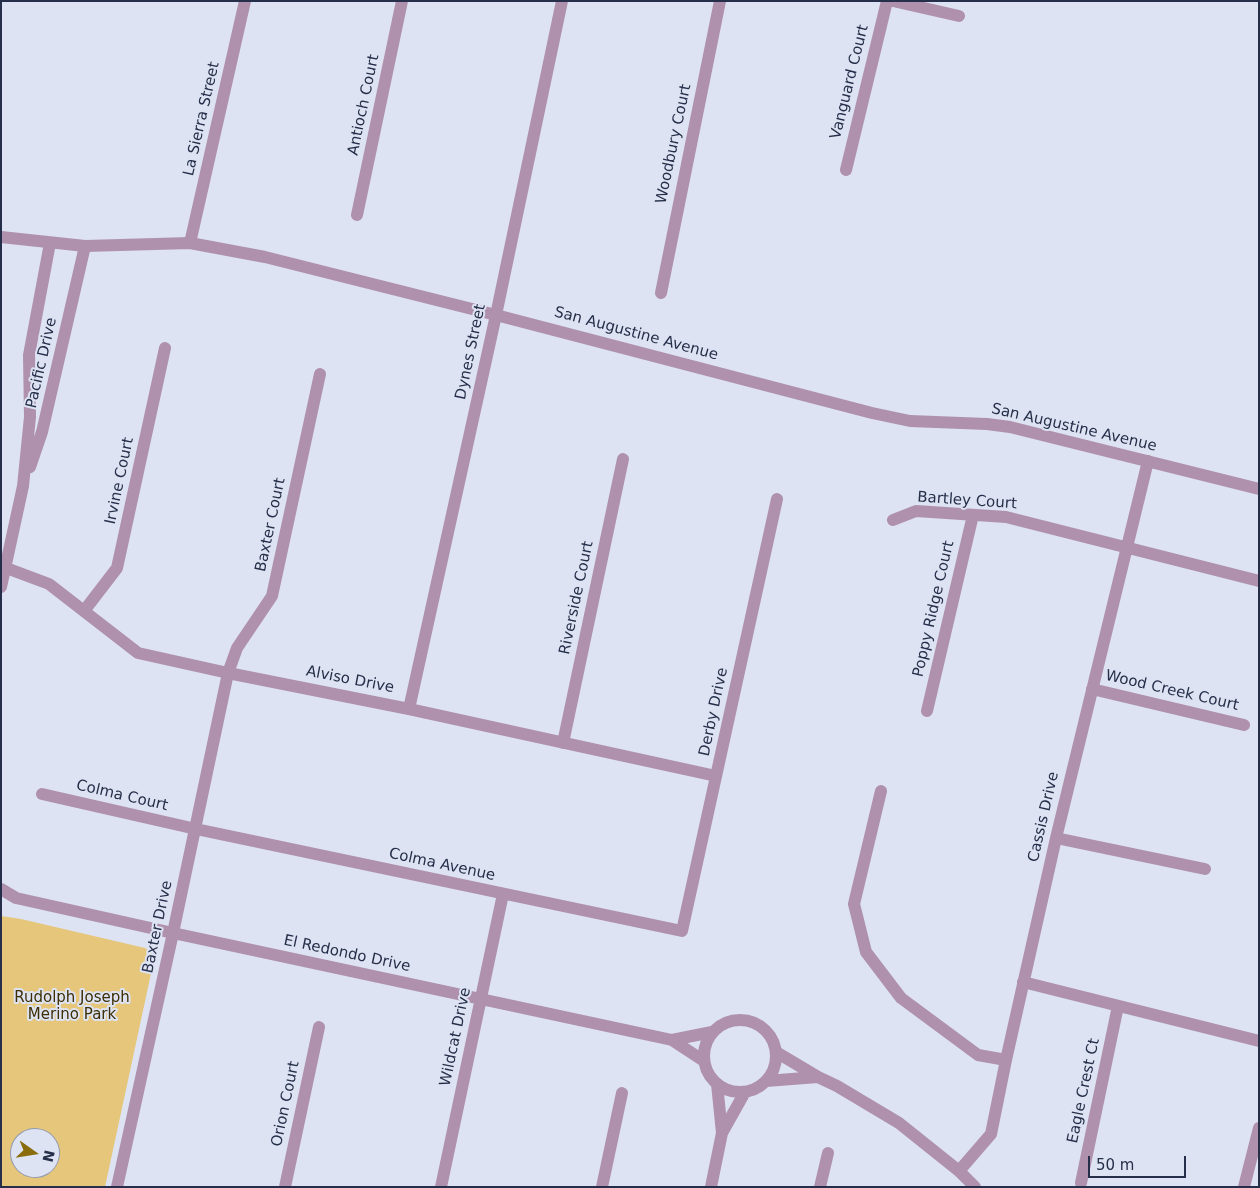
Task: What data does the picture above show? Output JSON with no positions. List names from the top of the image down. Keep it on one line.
{"streets":{"street":["Vanguard Court","Antioch Court","La Sierra Street","Woodbury Court","San Augustine Avenue","Dynes Street","Pacific Drive","Irvine Court","Bartley Court","Baxter Court","Riverside Court","Poppy Ridge Court","Alviso Drive","Wood Creek Court","Derby Drive","Colma Court","Cassis Drive","Colma Avenue","Baxter Drive","El Redondo Drive","Wildcat Drive","Eagle Crest Ct","Orion Court"]},"crossings":[["La Sierra Street","San Augustine Avenue"],["San Augustine Avenue","Dynes Street"],["San Augustine Avenue","Pacific Drive"],["San Augustine Avenue","Cassis Drive"],["Dynes Street","Alviso Drive"],["Pacific Drive","Alviso Drive"],["Irvine Court","Alviso Drive"],["Bartley Court","Poppy Ridge Court"],["Bartley Court","Cassis Drive"],["Baxter Court","Alviso Drive"],["Baxter Court","Baxter Drive"],["Riverside Court","Alviso Drive"],["Alviso Drive","Derby Drive"],["Alviso Drive","Baxter Drive"],["Wood Creek Court","Cassis Drive"],["Derby Drive","Colma Avenue"],["Colma Court","Colma Avenue"],["Colma Court","Baxter Drive"],["Colma Avenue","Baxter Drive"],["Colma Avenue","Wildcat Drive"],["Baxter Drive","El Redondo Drive"],["El Redondo Drive","Wildcat Drive"]],"parks":["Rudolph Joseph Merino Park"],"scale_bar":"50 m","north":"right"}
